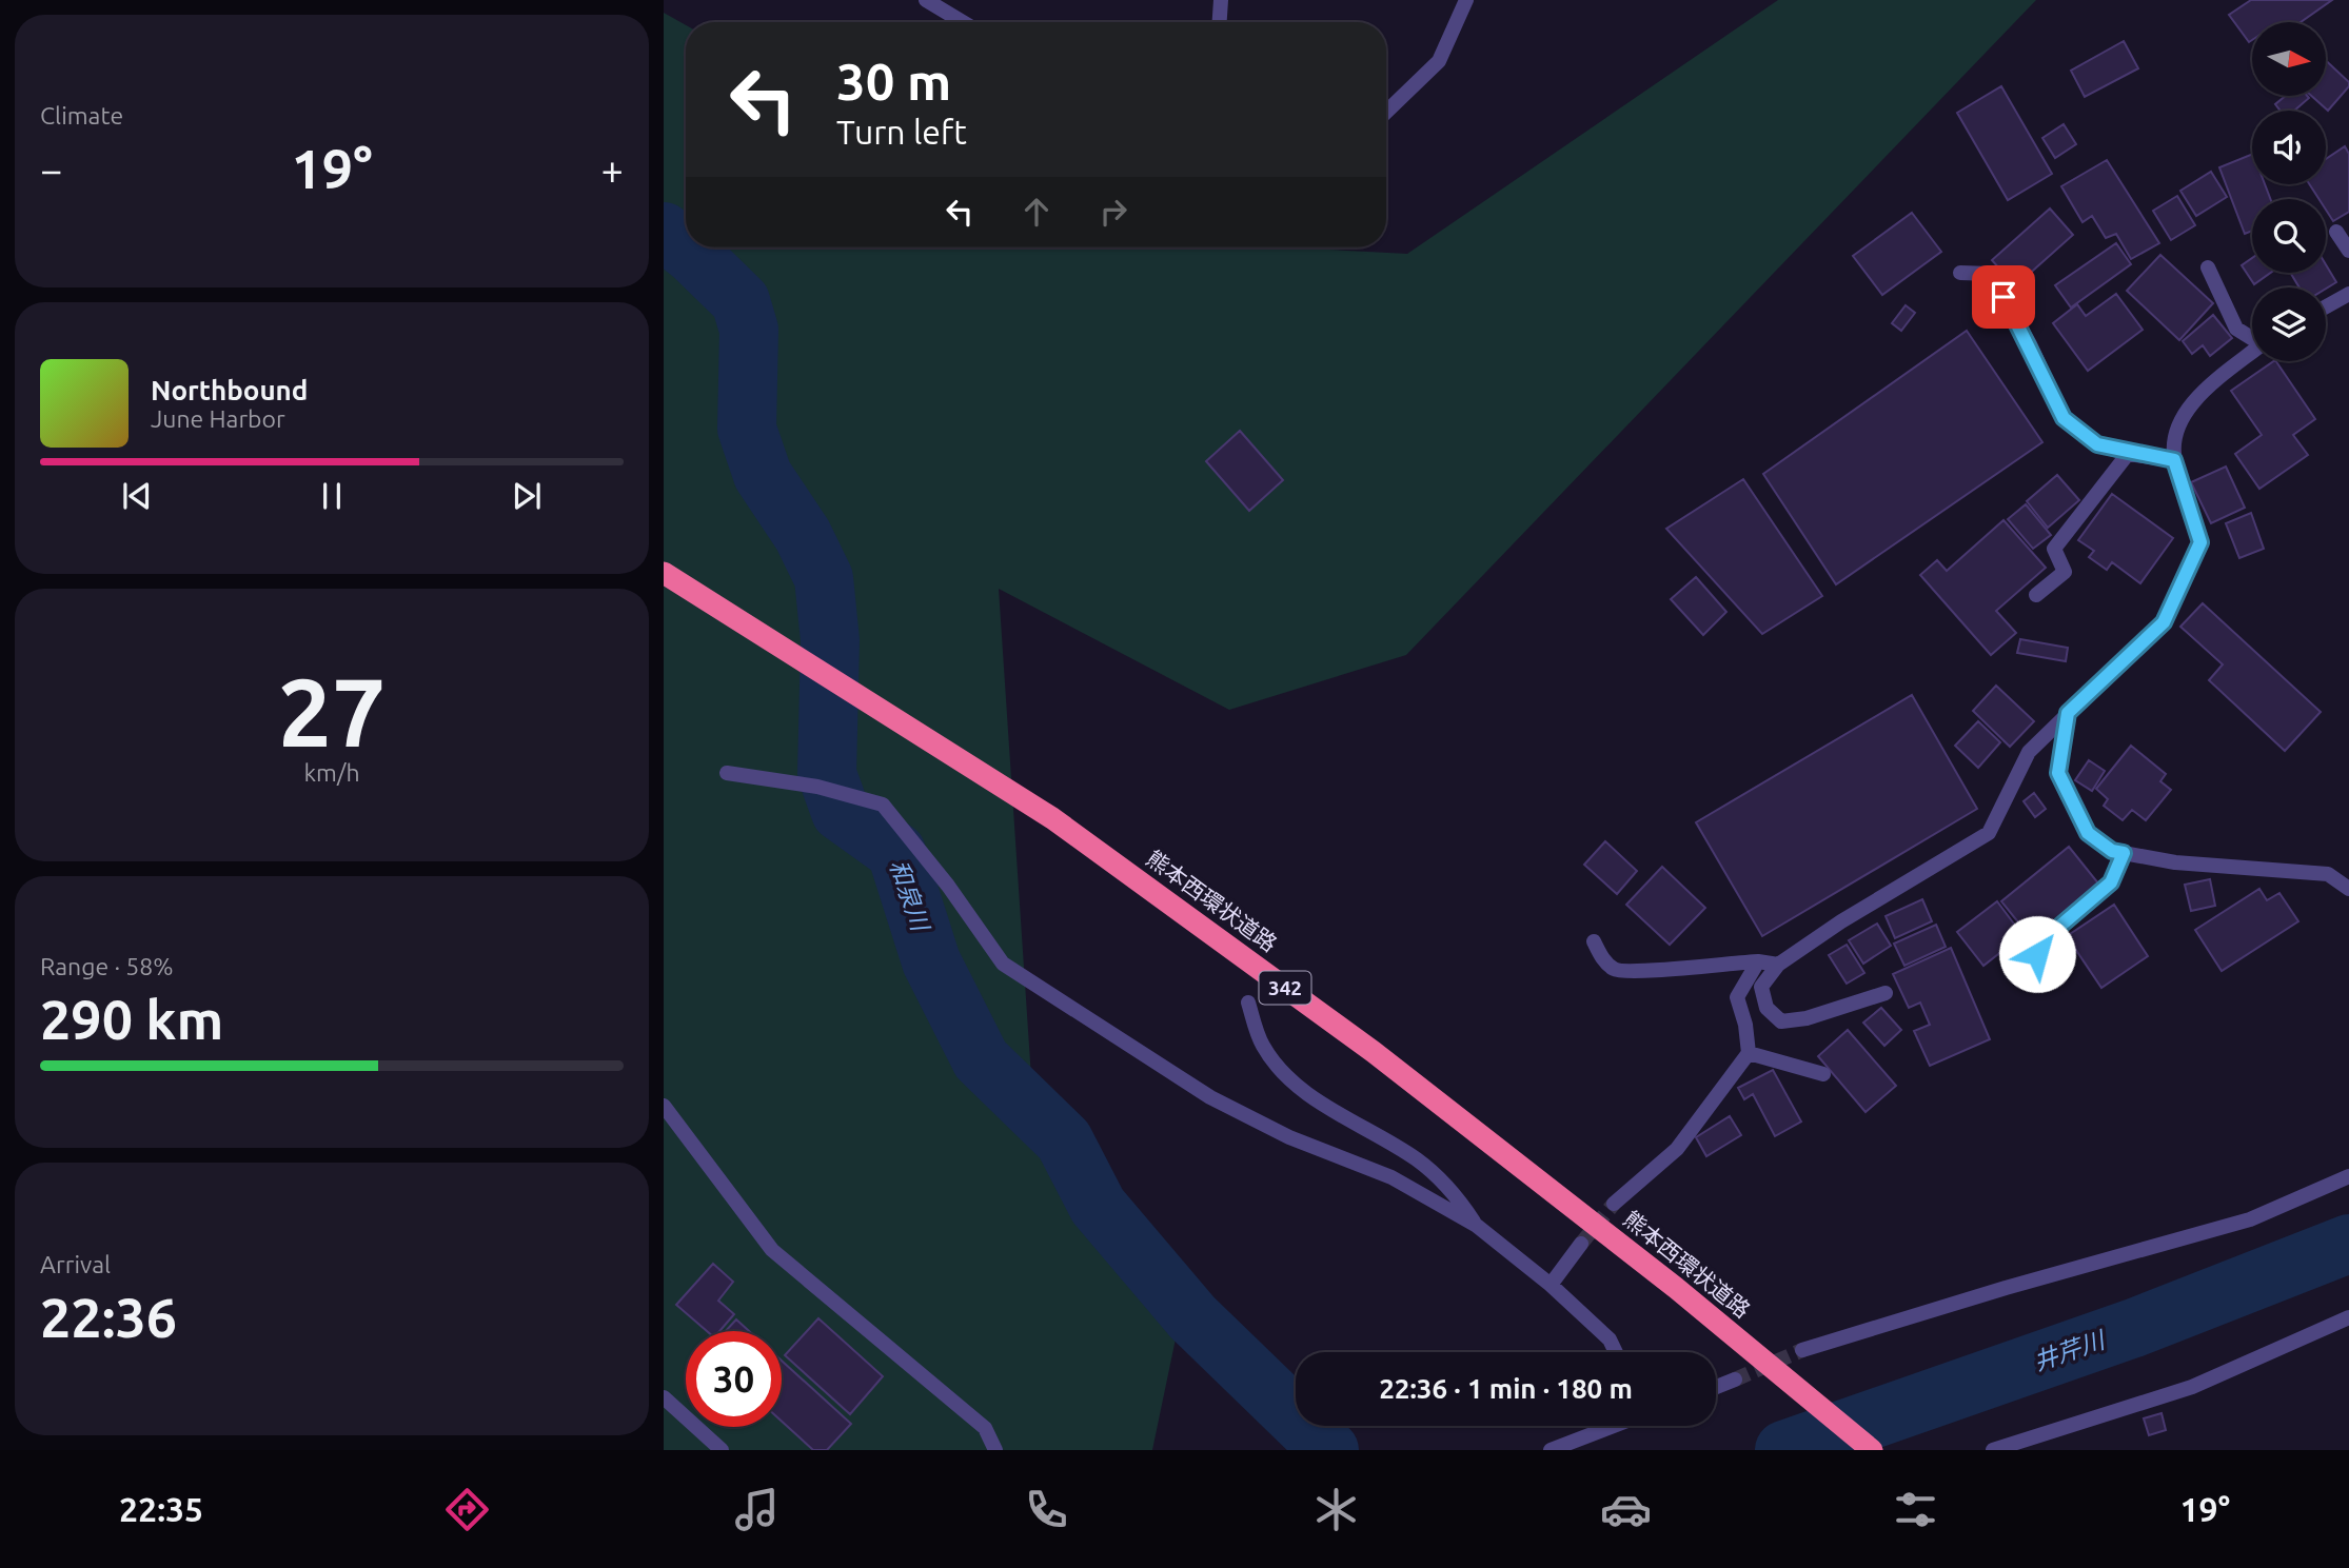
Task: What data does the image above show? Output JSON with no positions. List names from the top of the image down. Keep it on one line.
{"streets":{"highway":["熊本西環状道路","342"]},"water":["和泉川","井芹川"],"north":"right","page":{"tile":["Climate",["27","km/h"],["Range · 58%","290 km"],["Arrival","22:36"]],"turn":["30 m","Turn left"],"heat":["−","19°","+"],"song":["Northbound","June Harbor"],"limit":"30","trip":"22:36 · 1 min · 180 m","tabs":["22:35","19°"]}}
